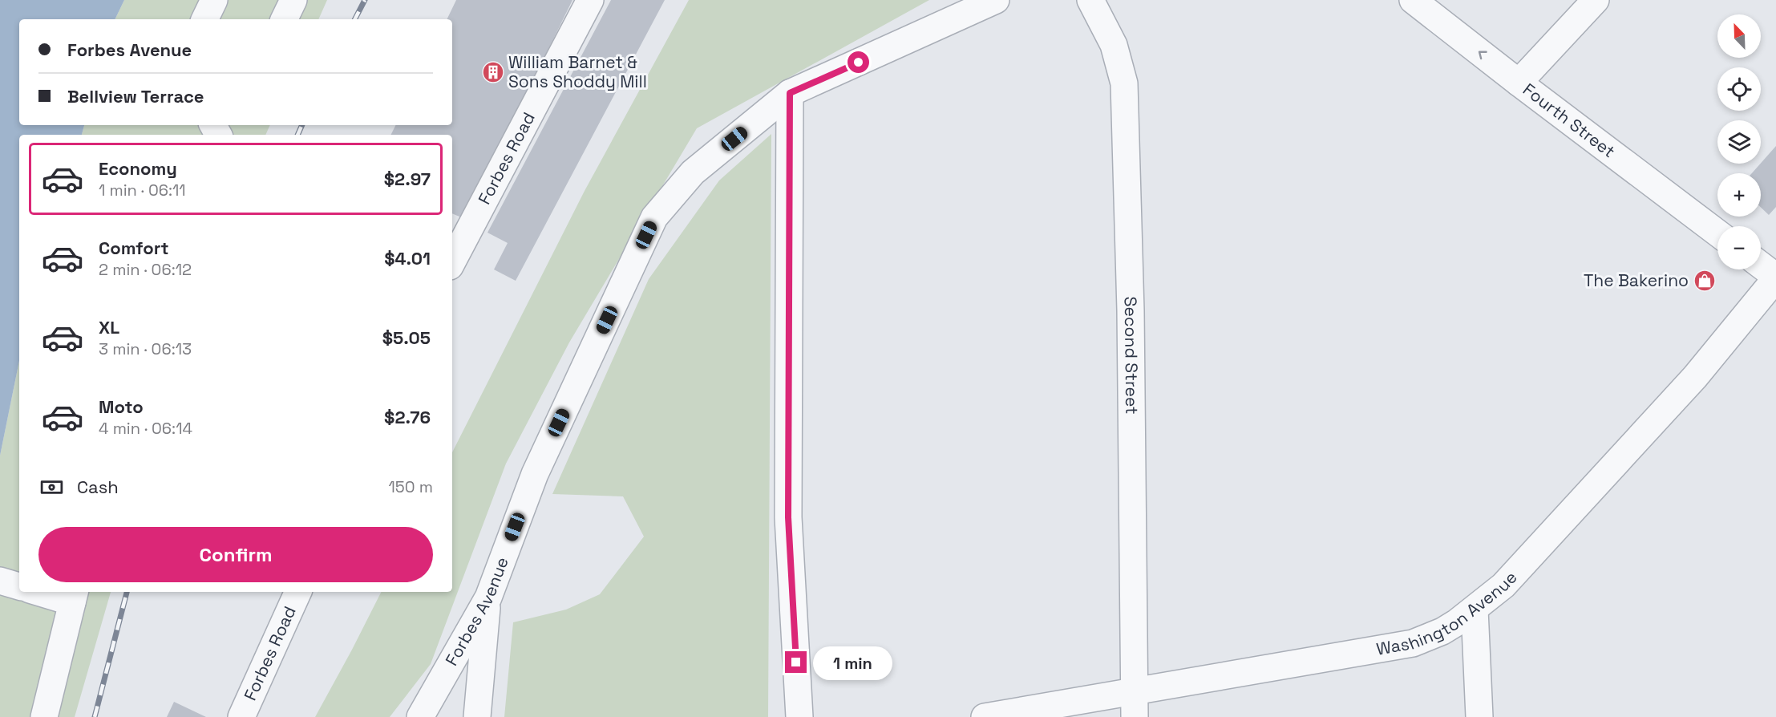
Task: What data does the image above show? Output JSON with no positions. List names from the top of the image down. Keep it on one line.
{"streets":{"street":["Fourth Street","Forbes Road","Second Street","Washington Avenue","Forbes Avenue"]},"crossings":[["Second Street","Washington Avenue"]],"one_way":["Fourth Street"],"places":{"building":["William Barnet & Sons Shoddy Mill"],"shop":["The Bakerino"]},"north":"top left","page":{"map_buttons":["+","−"],"banner":["Forbes Avenue","Bellview Terrace"],"list":[{"name":"Economy","note":"1 min · 06:11","value":"$2.97"},{"name":"Comfort","note":"2 min · 06:12","value":"$4.01"},{"name":"XL","note":"3 min · 06:13","value":"$5.05"},{"name":"Moto","note":"4 min · 06:14","value":"$2.76"}],"pay":["Cash","150 m"],"buttons":"Confirm","bubble":"1 min"}}
